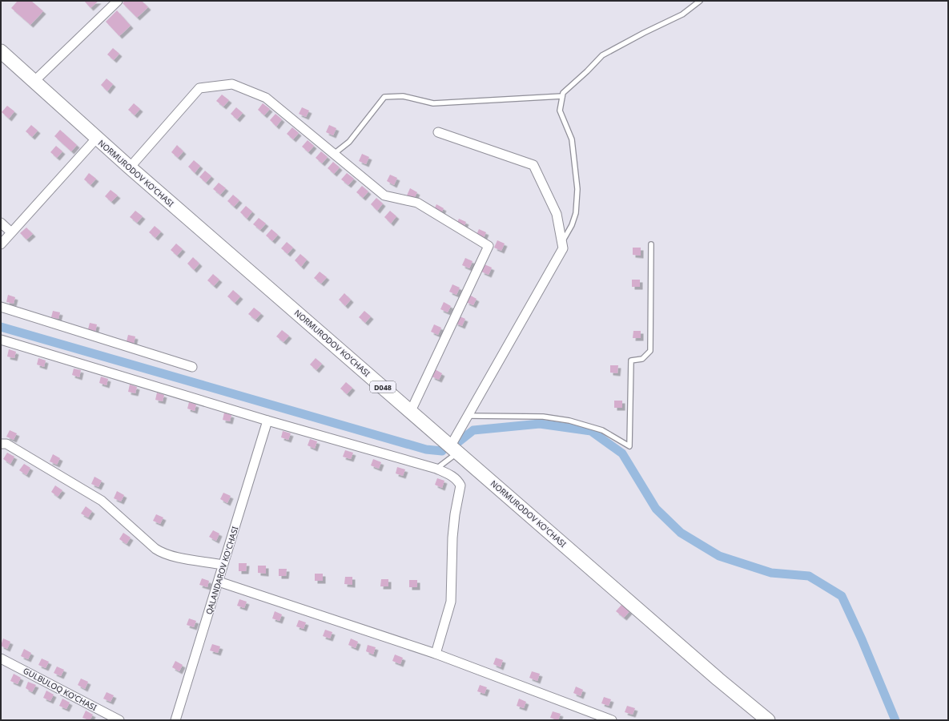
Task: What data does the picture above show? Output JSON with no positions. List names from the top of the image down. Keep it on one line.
{"streets":{"main road":["NORMURODOV KO'CHASI","D048"],"street":["QALANDAROV KO'CHASI","GULBULOQ KO'CHASI"]}}
